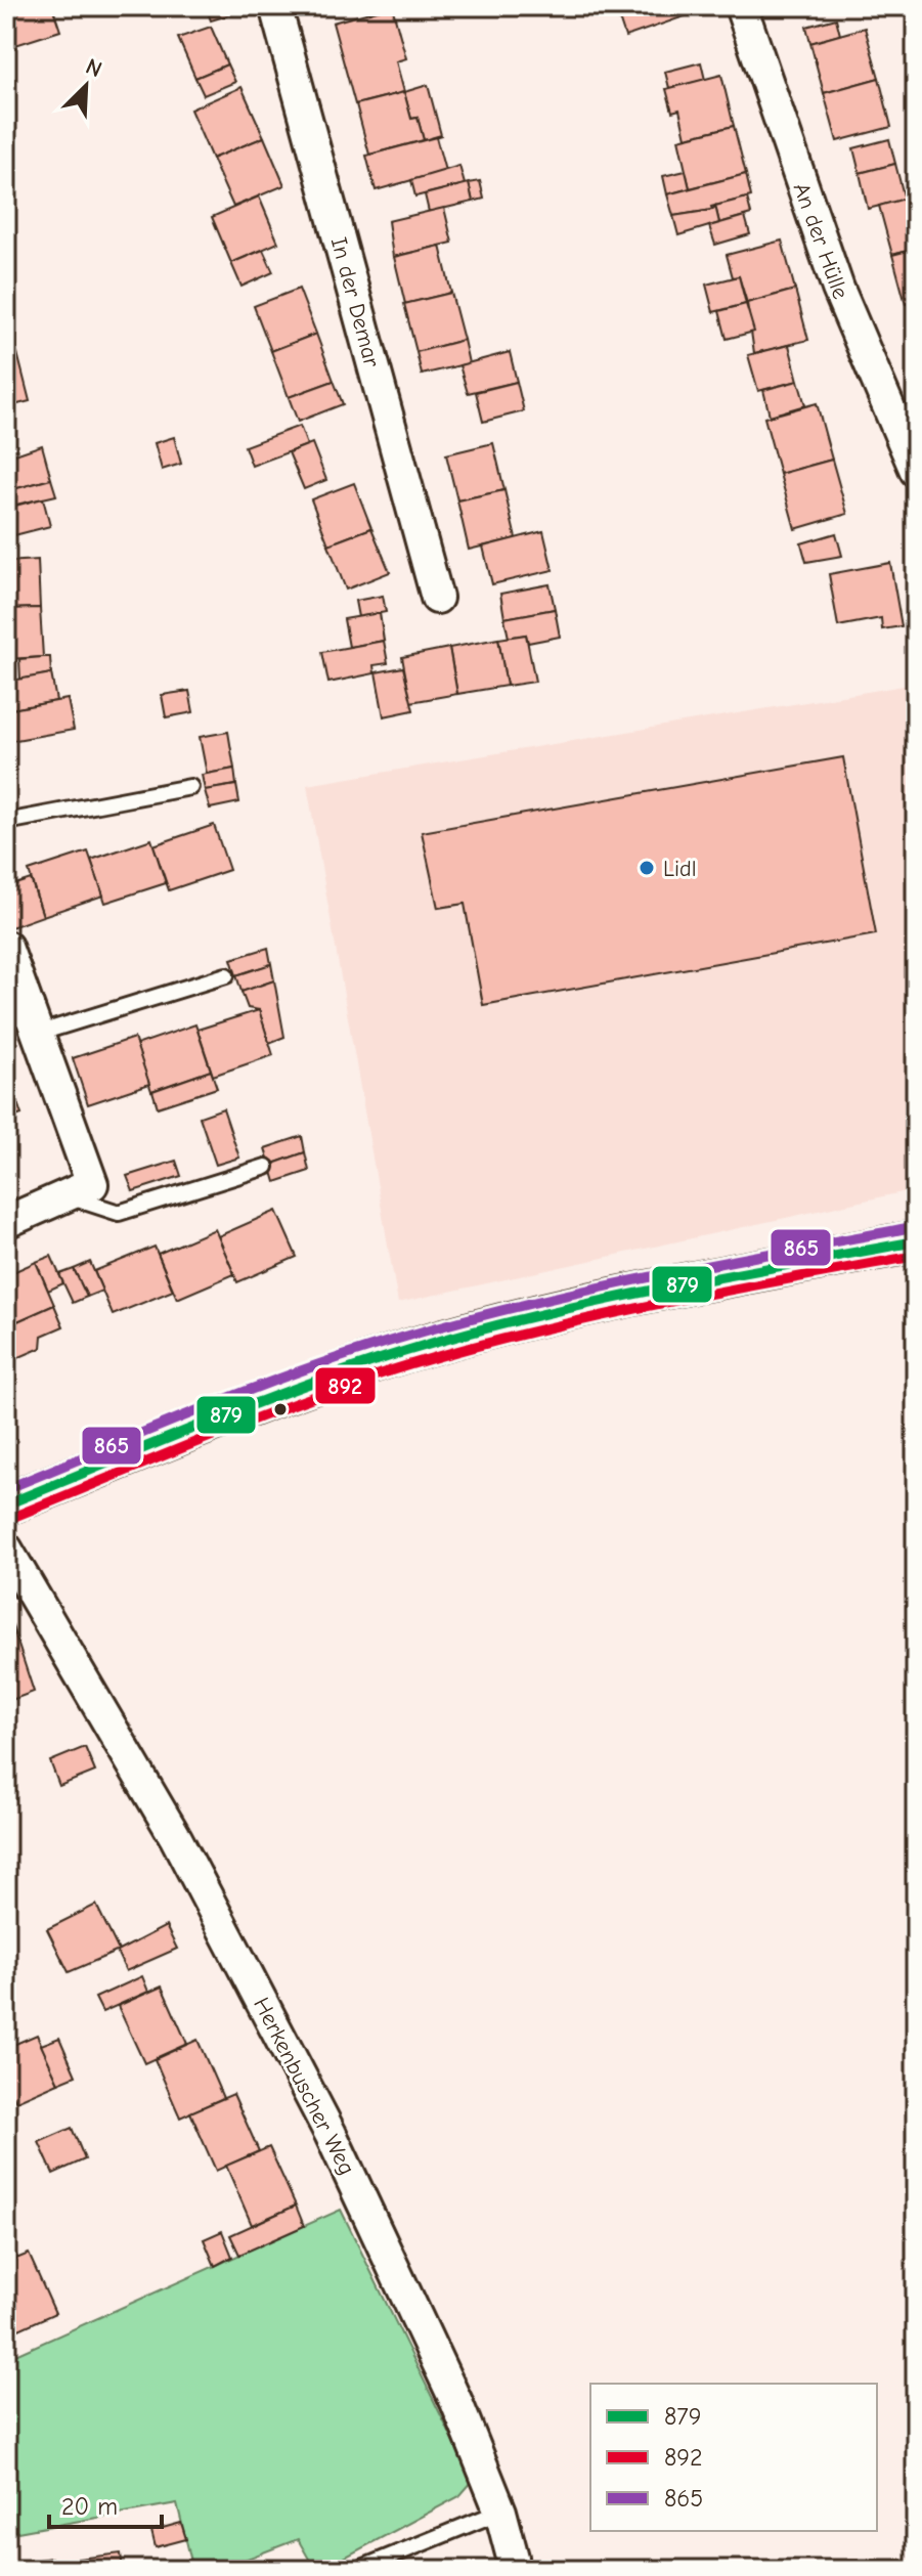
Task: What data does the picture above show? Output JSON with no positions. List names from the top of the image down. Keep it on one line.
{"streets":{"street":["An der Hülle","In der Demar","Herkenbuscher Weg"]},"places":["Lidl"],"lines":["transit line 865","transit line 879","transit line 892"],"legend":["879","892","865"],"scale_bar":"20 m","north":"top right"}
